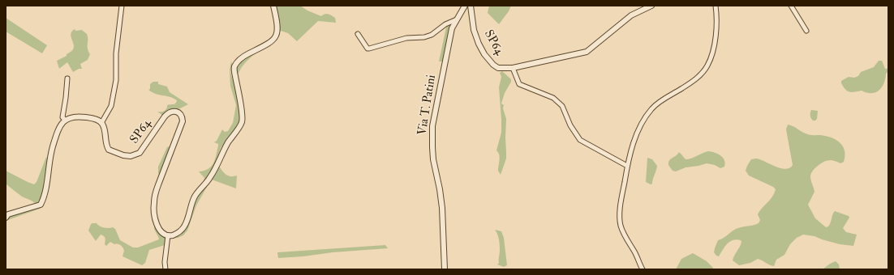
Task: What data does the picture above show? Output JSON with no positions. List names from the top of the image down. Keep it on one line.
{"streets":{"street":["SP64","Via T. Patini"]}}
